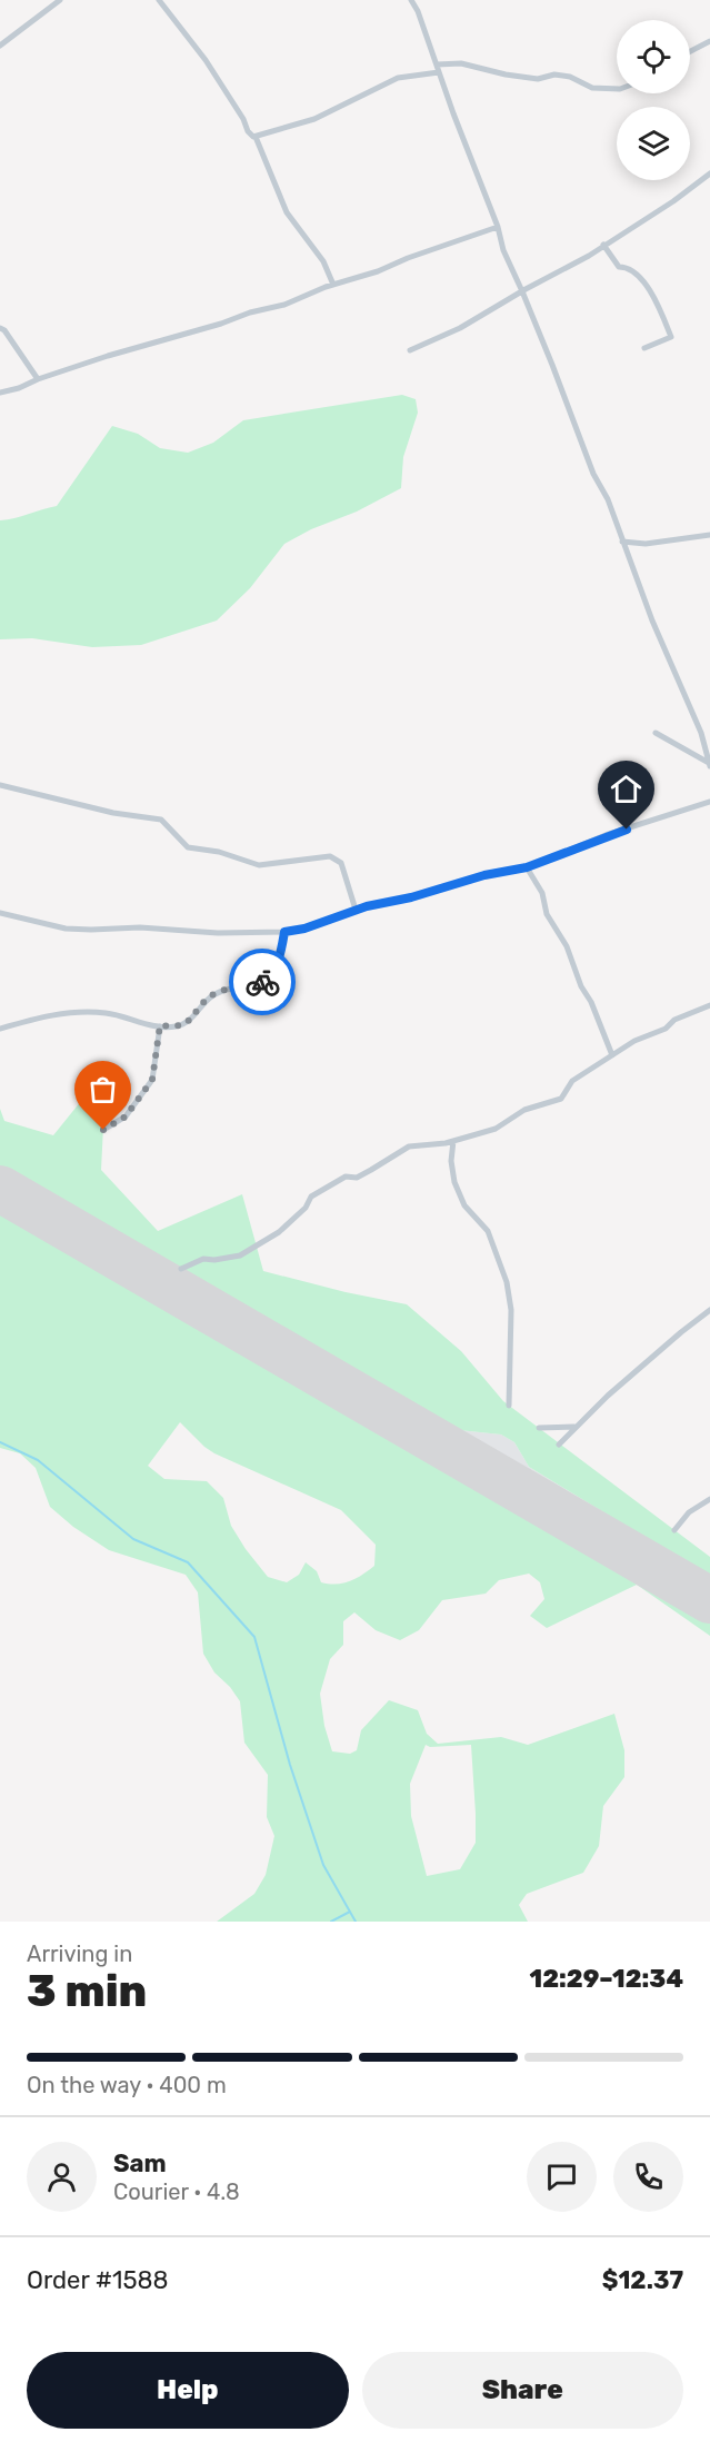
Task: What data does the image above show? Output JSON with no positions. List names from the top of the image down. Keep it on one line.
{"page":{"heading":["3 min","Arriving in","12:29–12:34"],"panel":["Sam","Courier · 4.8","Order #1588","$12.37"],"bar":"On the way · 400 m","buttons":["Help","Share"]}}
